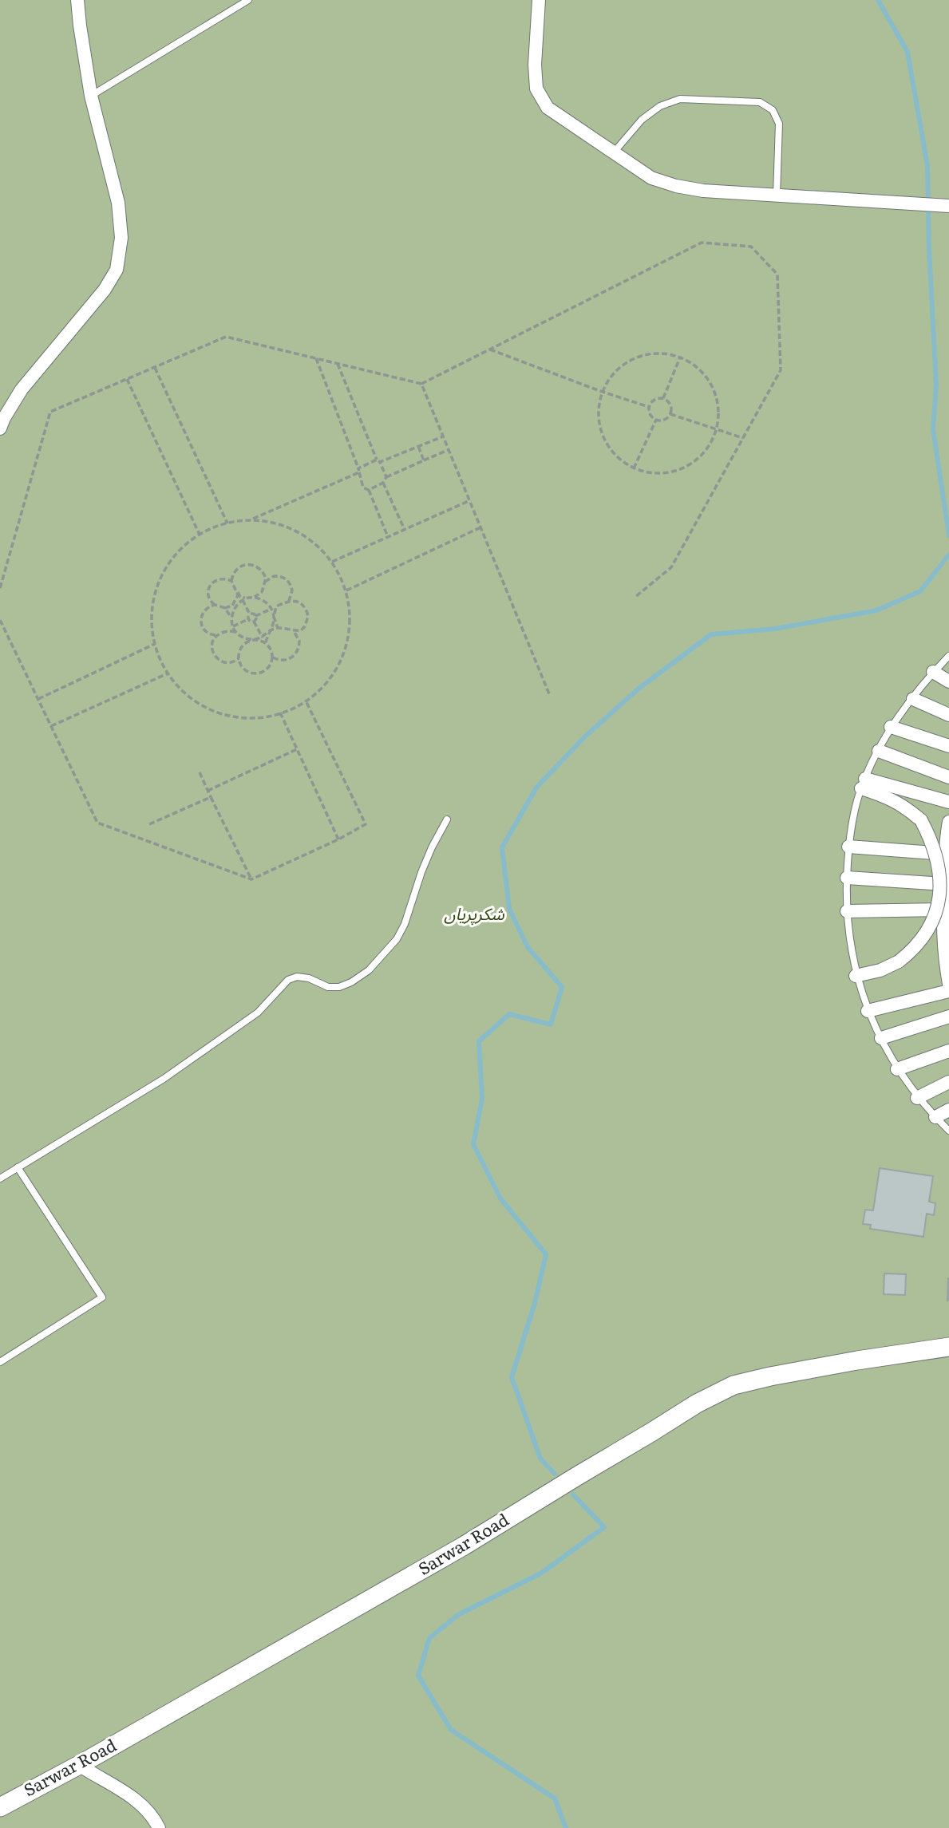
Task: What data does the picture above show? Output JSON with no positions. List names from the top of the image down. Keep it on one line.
{"streets":{"main road":["Sarwar Road"]},"parks":["شکرپریاں"]}
